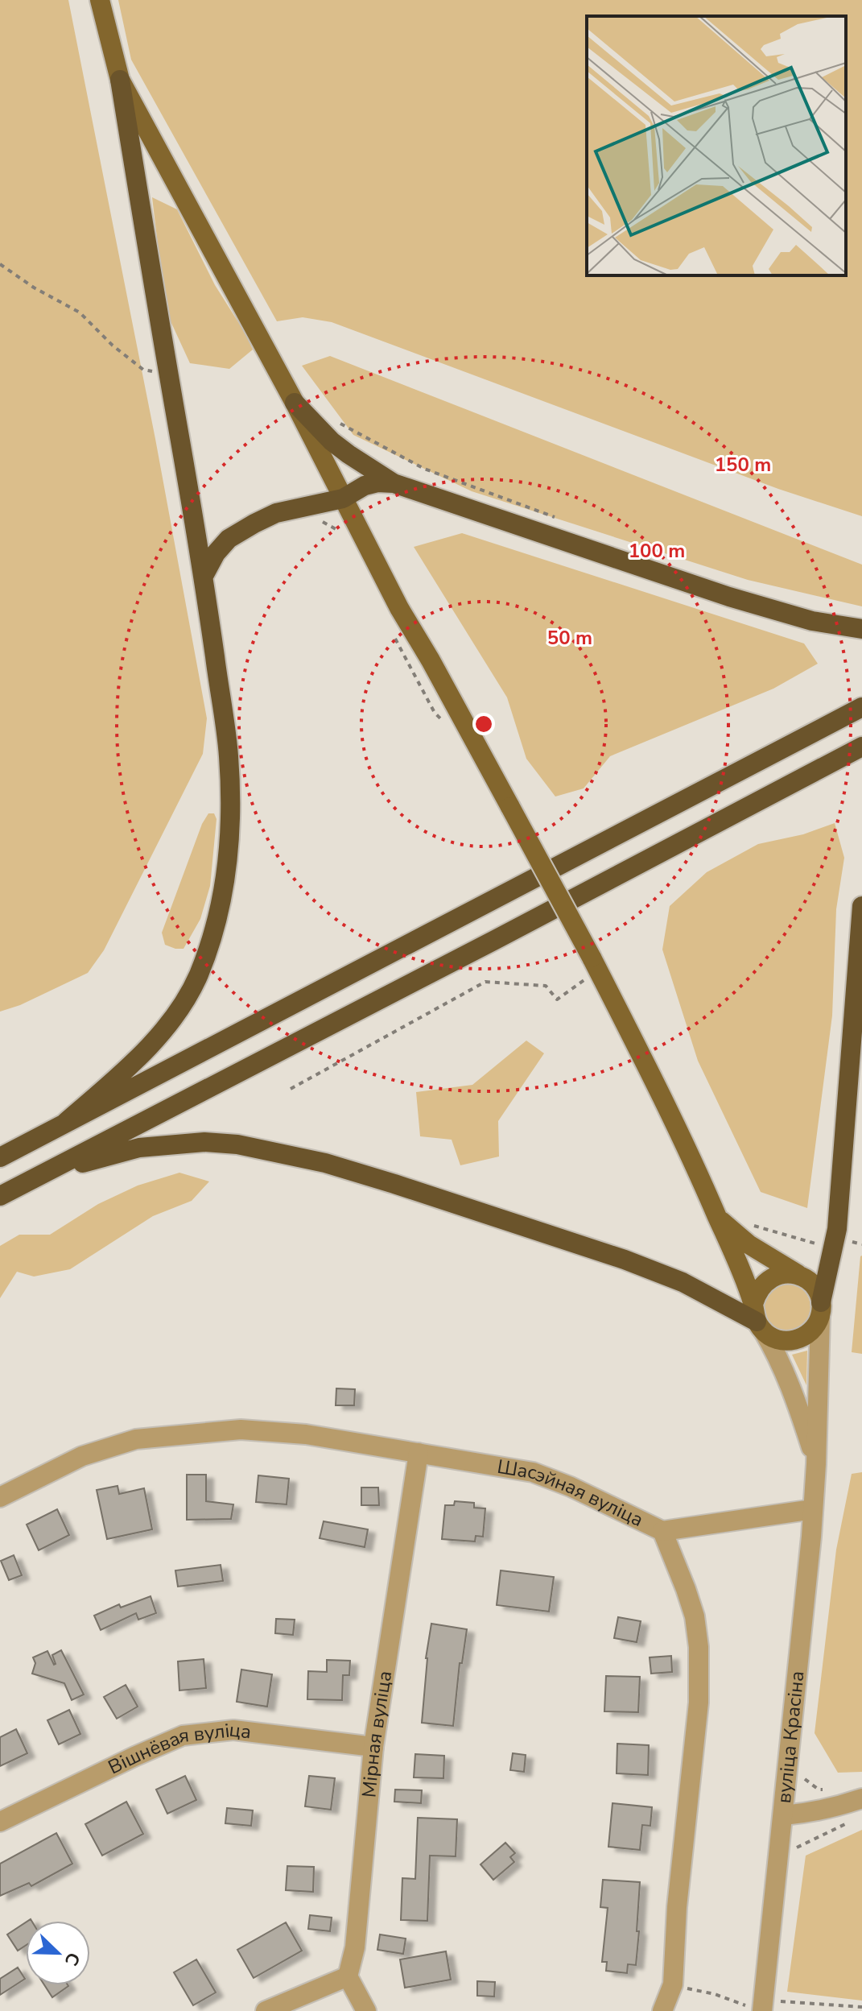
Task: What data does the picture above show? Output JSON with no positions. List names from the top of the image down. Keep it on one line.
{"streets":{"street":["Шасэйная вуліца","Мірная вуліца","вуліца Красіна","Вішнёвая вуліца"]},"crossings":[["Шасэйная вуліца","Мірная вуліца"],["Мірная вуліца","Вішнёвая вуліца"]],"north":"bottom right","rings":["150 m","100 m","50 m"]}
